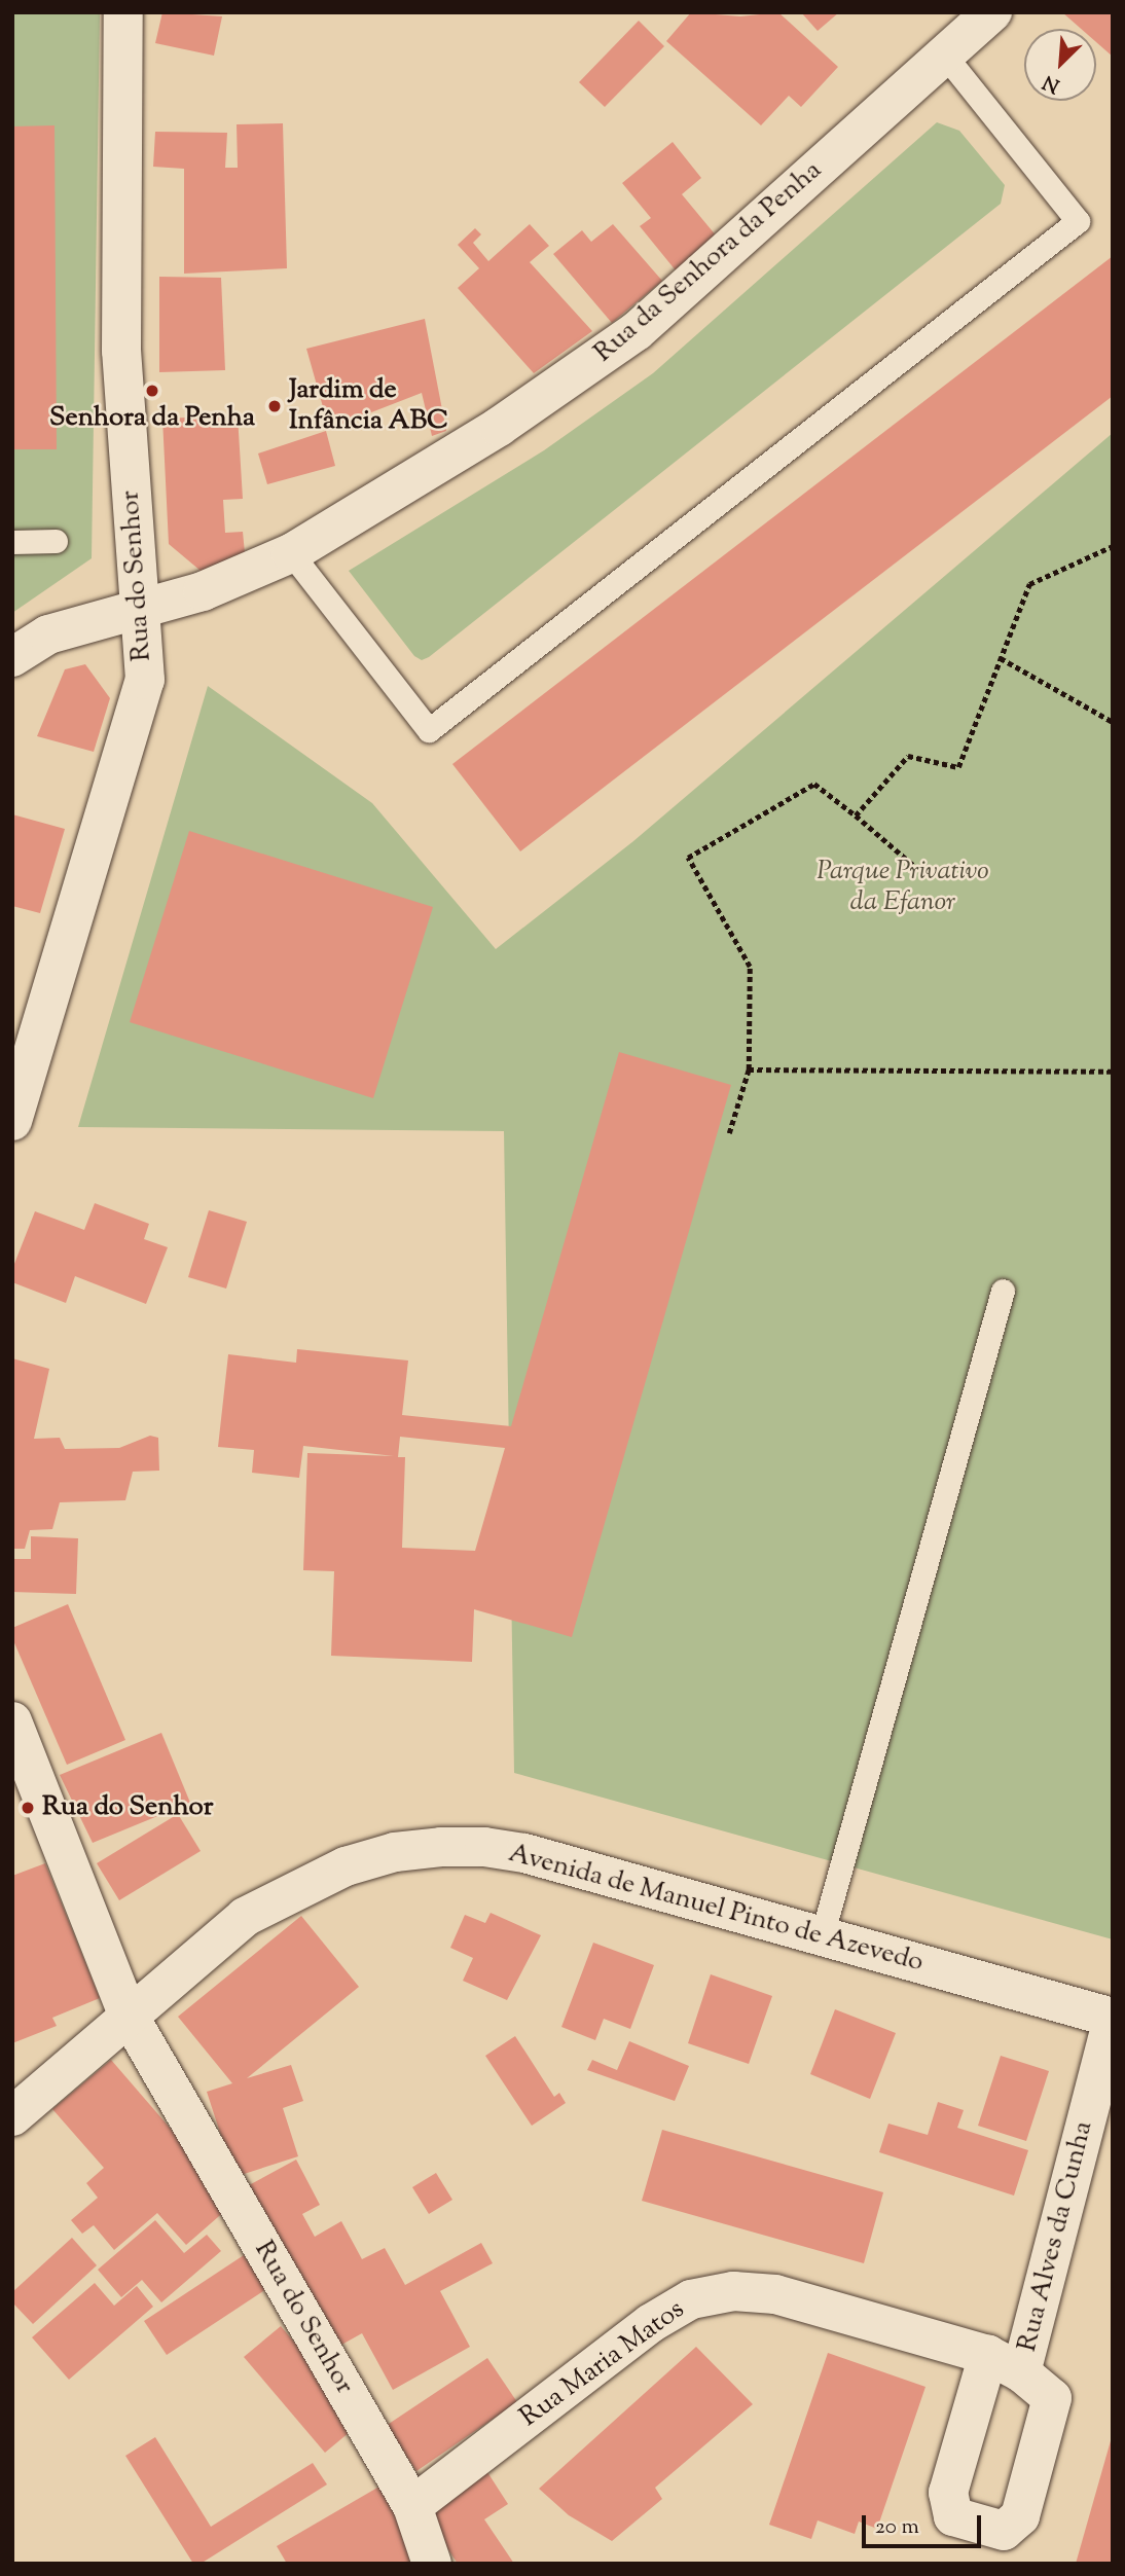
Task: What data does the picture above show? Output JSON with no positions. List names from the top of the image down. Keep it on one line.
{"streets":{"street":["Rua da Senhora da Penha","Rua do Senhor","Avenida de Manuel Pinto de Azevedo","Rua Alves da Cunha","Rua Maria Matos"]},"crossings":[["Rua da Senhora da Penha","Rua do Senhor"],["Rua do Senhor","Avenida de Manuel Pinto de Azevedo"],["Rua do Senhor","Rua Maria Matos"],["Avenida de Manuel Pinto de Azevedo","Rua Alves da Cunha"],["Rua Alves da Cunha","Rua Maria Matos"]],"parks":["Parque Privativo da Efanor"],"places":["Senhora da Penha","Jardim de Infância ABC","Rua do Senhor"],"scale_bar":"20 m","north":"bottom left"}
